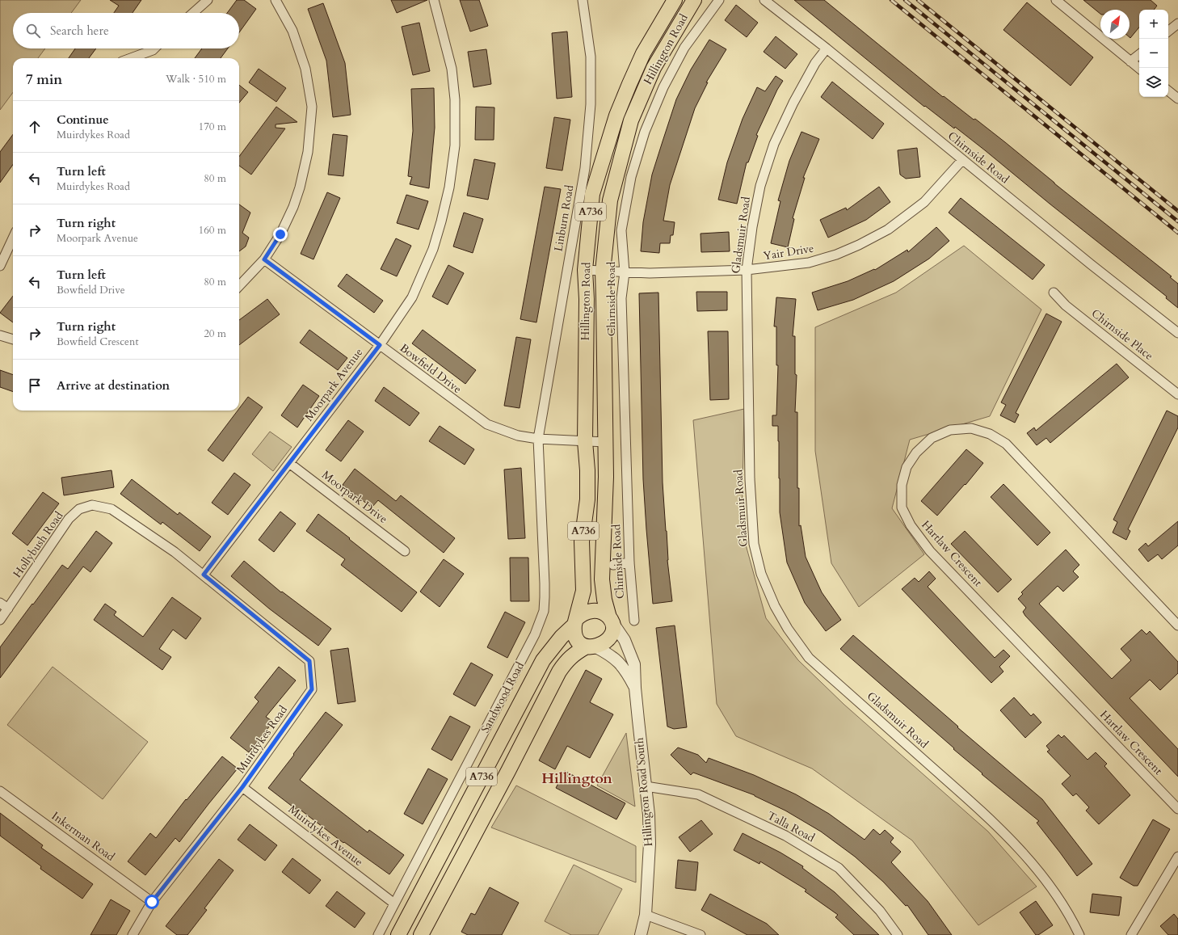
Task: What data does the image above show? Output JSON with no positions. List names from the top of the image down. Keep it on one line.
{"streets":{"main road":["Hillington Road","A736","Sandwood Road"],"street":["Chirnside Road","Linburn Road","Gladsmuir Road","Yair Drive","Chirnside Place","Bowfield Drive","Moorpark Avenue","Moorpark Drive","Hollybush Road","Hartlaw Crescent","Muirdykes Road","Hillington Road South","Talla Road","Muirdykes Avenue","Inkerman Road"]},"crossings":[["Hillington Road","A736"],["Hillington Road","Yair Drive"],["Hillington Road","Bowfield Drive"],["Hillington Road","Sandwood Road"],["Hillington Road","Hillington Road South"],["Chirnside Road","Gladsmuir Road"],["Chirnside Road","Yair Drive"],["A736","Sandwood Road"],["A736","Hillington Road South"],["Linburn Road","Bowfield Drive"],["Linburn Road","Sandwood Road"],["Gladsmuir Road","Yair Drive"],["Bowfield Drive","Moorpark Avenue"],["Bowfield Drive","Sandwood Road"],["Moorpark Avenue","Moorpark Drive"],["Moorpark Avenue","Hollybush Road"],["Moorpark Avenue","Muirdykes Road"],["Hollybush Road","Muirdykes Road"],["Sandwood Road","Hillington Road South"],["Sandwood Road","Muirdykes Avenue"],["Muirdykes Road","Muirdykes Avenue"],["Muirdykes Road","Inkerman Road"],["Hillington Road South","Talla Road"]],"districts":["Hillington"],"north":"top right","page":{"map_buttons":["+","−"],"search":"Search here","heading":["7 min","Walk · 510 m"],"list":[["Continue","Muirdykes Road","170 m"],["Turn left","Muirdykes Road","80 m"],["Turn right","Moorpark Avenue","160 m"],["Turn left","Bowfield Drive","80 m"],["Turn right","Bowfield Crescent","20 m"],"Arrive at destination"]}}
